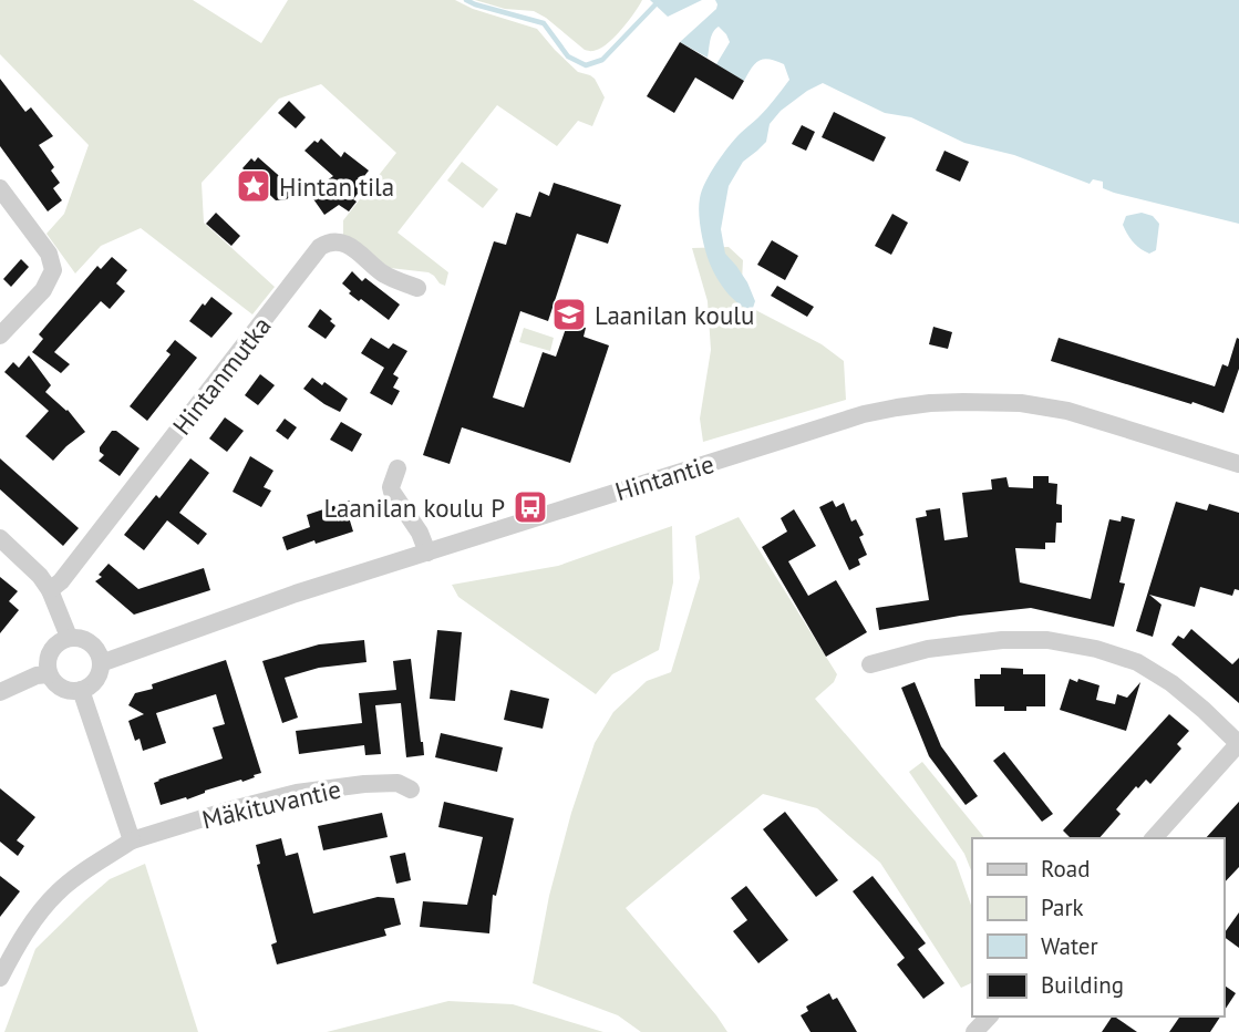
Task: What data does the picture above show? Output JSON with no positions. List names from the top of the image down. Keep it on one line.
{"streets":{"street":["Hintanmutka","Hintantie","Mäkituvantie"]},"places":{"place":["Hintan tila"],"school or university":["Laanilan koulu"],"bus stop":["Laanilan koulu P"]},"legend":["Road","Park","Water","Building"]}
